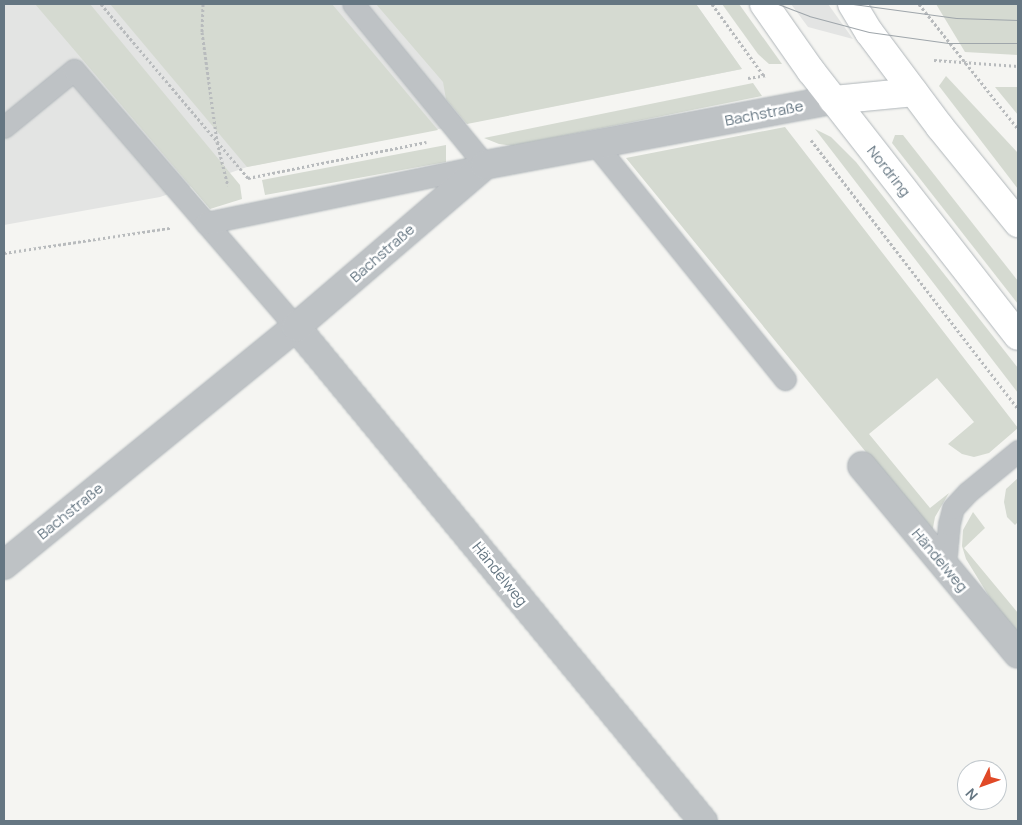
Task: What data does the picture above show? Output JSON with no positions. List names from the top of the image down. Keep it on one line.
{"streets":{"main road":["Nordring"],"street":["Bachstraße","Händelweg"]},"crossings":[["Bachstraße","Nordring"],["Bachstraße","Händelweg"]],"north":"bottom left"}
